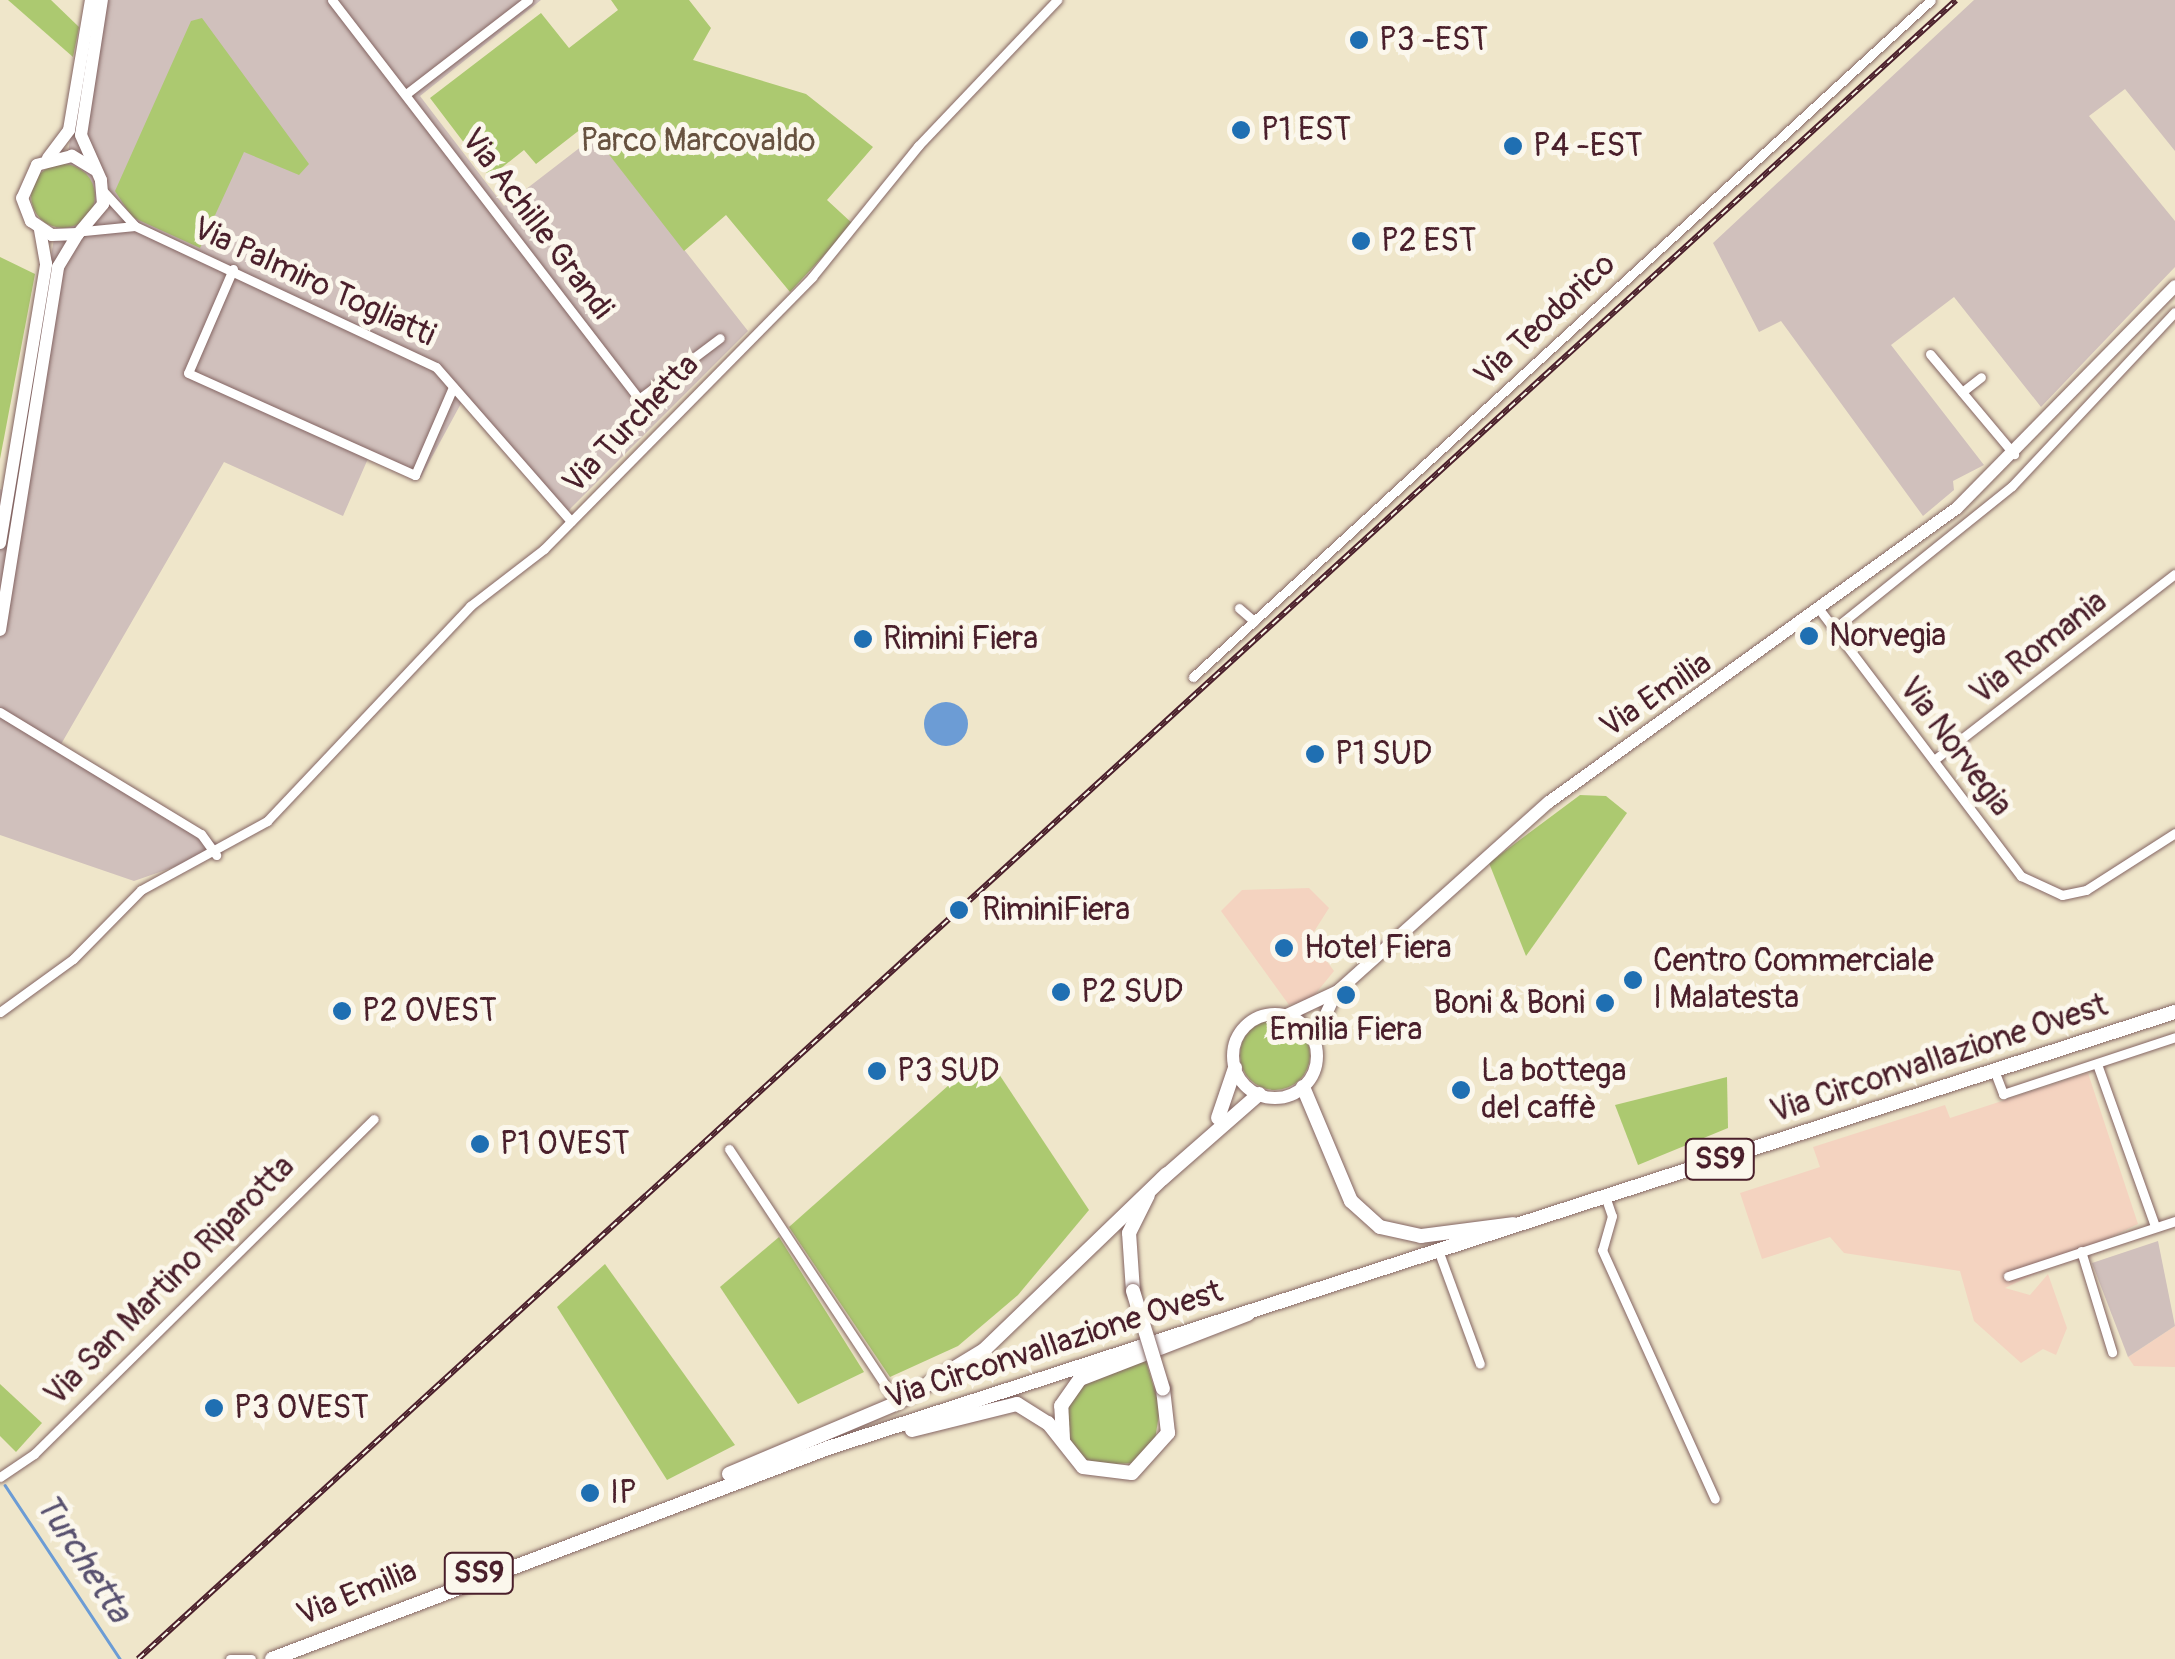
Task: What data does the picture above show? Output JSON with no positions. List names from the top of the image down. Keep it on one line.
{"streets":{"main road":["Via Emilia","Via Circonvallazione Ovest","SS9"],"street":["Via Achille Grandi","Via Palmiro Togliatti","Via Teodorico","Via Turchetta","Via Romania","Via Norvegia","Via San Martino Riparotta"]},"crossings":[["Via Palmiro Togliatti","Via Turchetta"],["Via Romania","Via Norvegia"],["Via Emilia","Via Norvegia"],["Via Emilia","Via Circonvallazione Ovest"]],"water":["Turchetta"],"parks":["Parco Marcovaldo"],"places":["P3 -EST","P1 EST","P4 -EST","P2 EST","Norvegia","Rimini Fiera","P1 SUD","RiminiFiera","Hotel Fiera","Centro Commerciale I Malatesta","P2 SUD","Emilia Fiera","Boni & Boni","P2 OVEST","P3 SUD","La bottega del caffè","P1 OVEST","P3 OVEST","IP"]}
